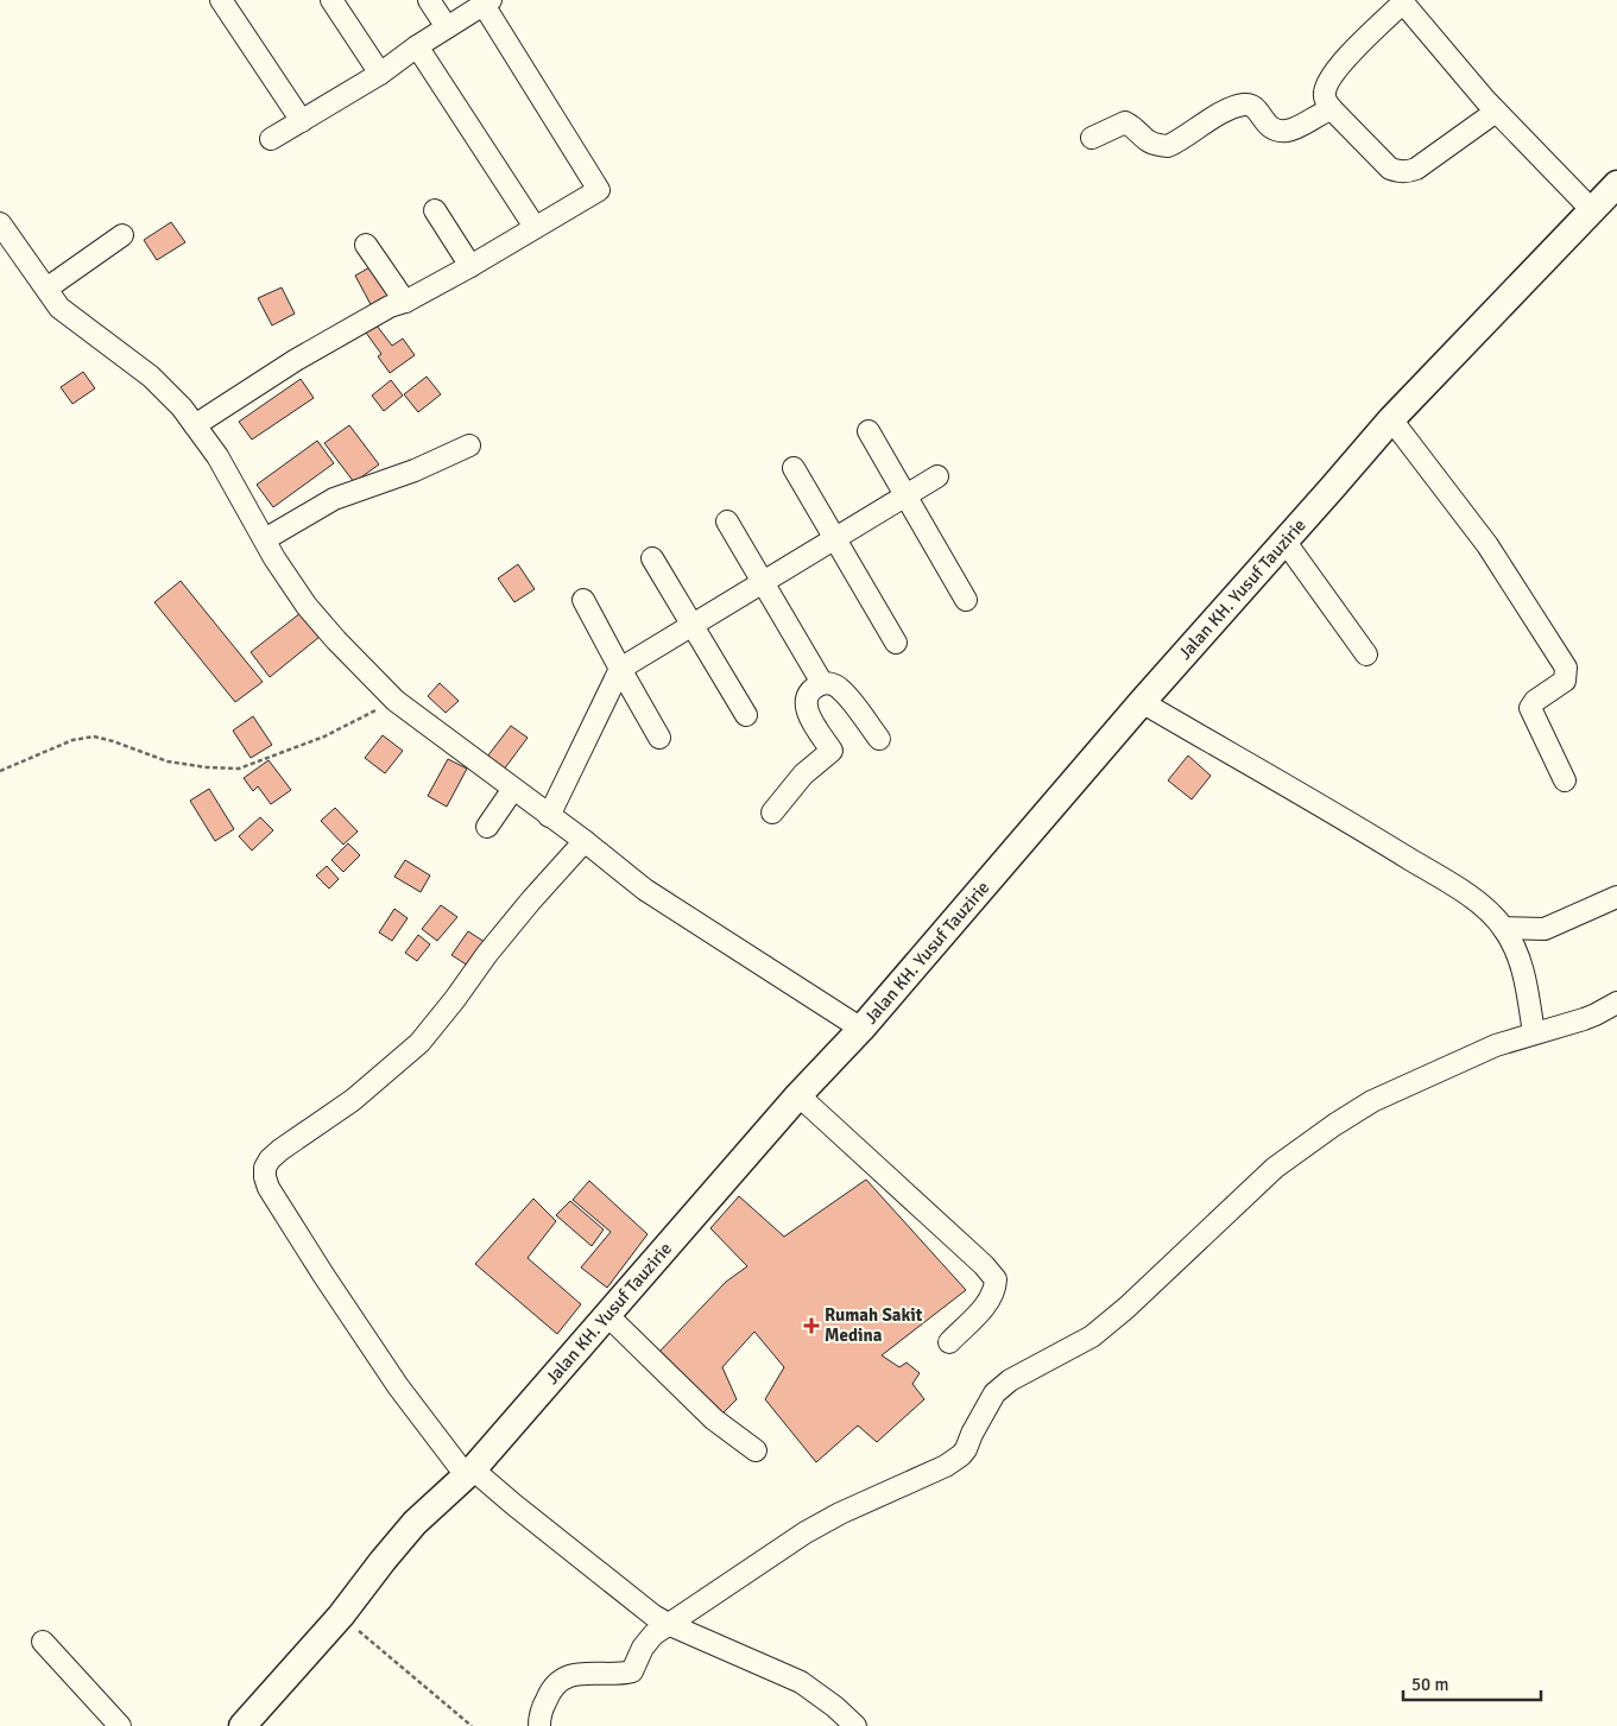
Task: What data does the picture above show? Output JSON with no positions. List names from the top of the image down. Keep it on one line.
{"streets":{"main road":["Jalan KH. Yusuf Tauzirie"]},"places":{"health":["Rumah Sakit Medina"]},"scale_bar":"50 m"}
